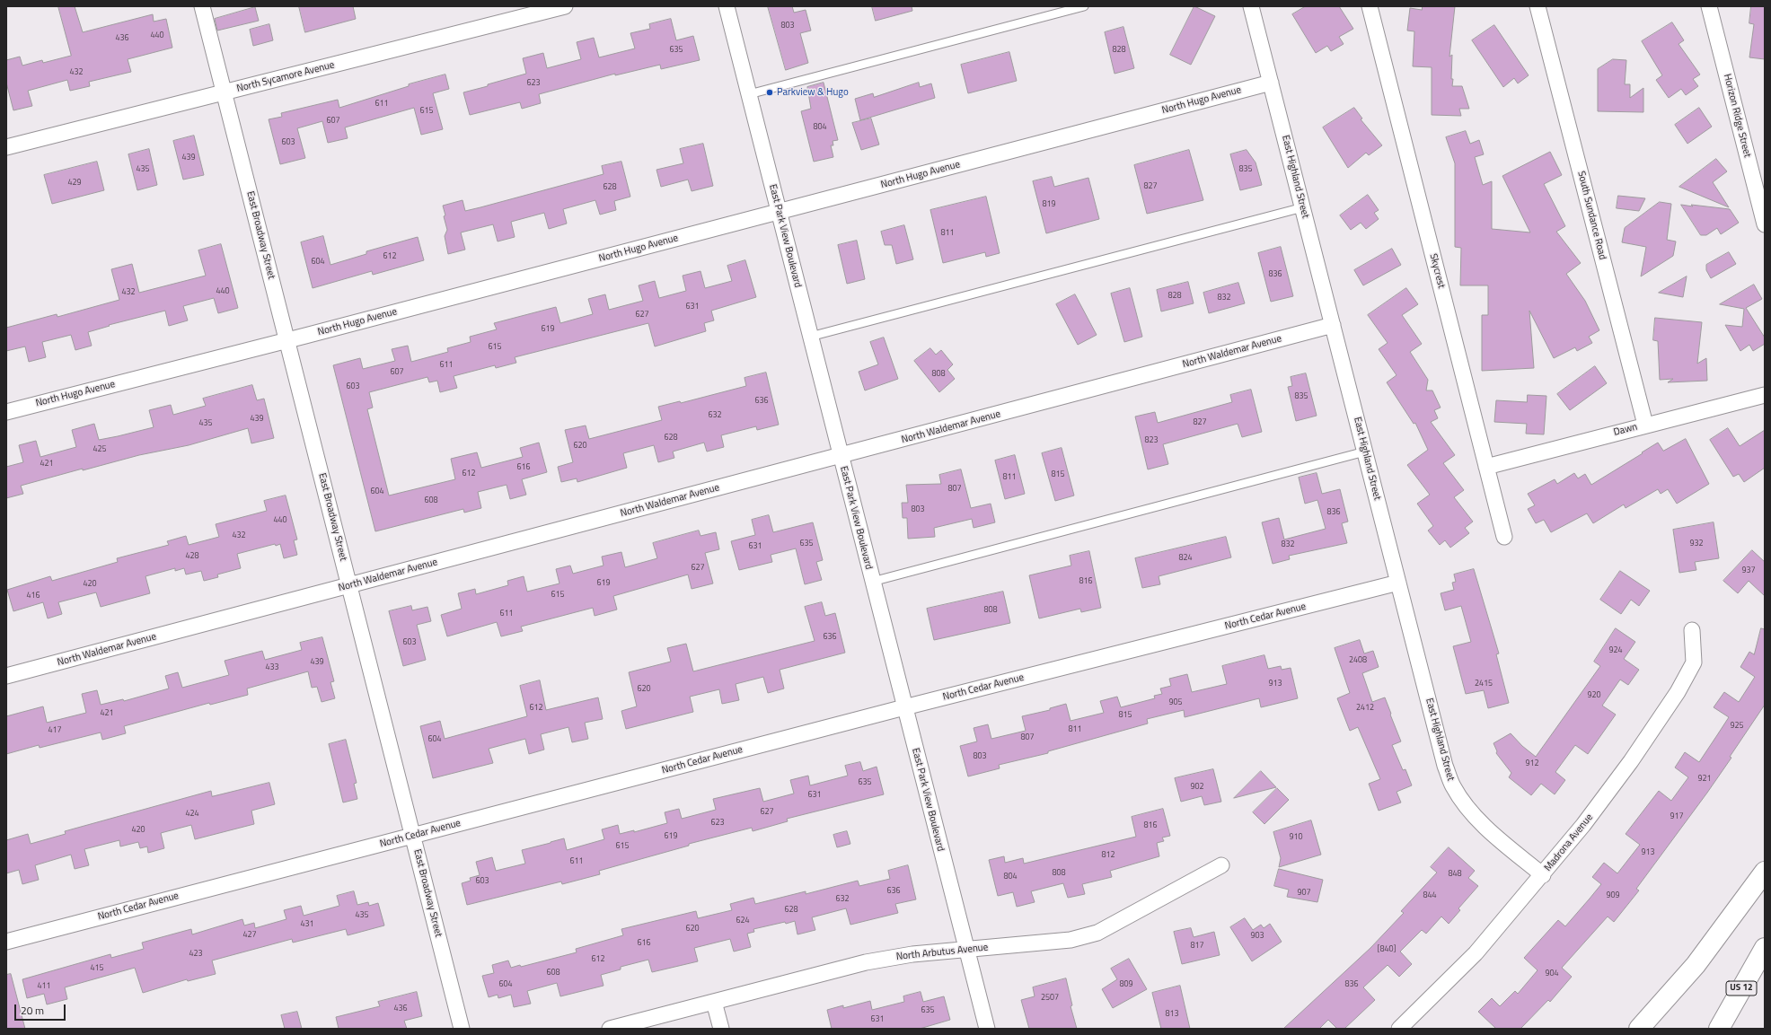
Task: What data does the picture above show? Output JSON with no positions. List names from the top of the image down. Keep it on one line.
{"streets":{"highway":["US 12"],"street":["North Sycamore Avenue","North Hugo Avenue","Horizon Ridge Street","East Highland Street","South Sundance Road","East Broadway Street","East Park View Boulevard","Skycrest","North Waldemar Avenue","Dawn","North Cedar Avenue","Madrona Avenue","North Arbutus Avenue"]},"crossings":[["North Sycamore Avenue","East Broadway Street"],["North Hugo Avenue","East Highland Street"],["North Hugo Avenue","East Broadway Street"],["North Hugo Avenue","East Park View Boulevard"],["East Highland Street","North Waldemar Avenue"],["East Highland Street","North Cedar Avenue"],["East Highland Street","Madrona Avenue"],["South Sundance Road","Dawn"],["East Broadway Street","North Waldemar Avenue"],["East Broadway Street","North Cedar Avenue"],["East Park View Boulevard","North Waldemar Avenue"],["East Park View Boulevard","North Cedar Avenue"],["East Park View Boulevard","North Arbutus Avenue"],["Skycrest","Dawn"]],"places":["Parkview & Hugo"],"house_numbers":["803","440","436","635","828","432","623","611","615","607","804","603","439","435","835","429","827","628","819","811","612","604","836","440","432","828","832","631","627","619","615","611","607","808","603","835","636","632","439","827","435","628","823","620","425","421","616","612","815","811","807","604","608","803","836","440","432","635","932","832","631","428","824","627","937","816","619","420","615","416","808","611","636","603","924","2408","439","433","913","2415","620","920","905","612","2412","421","815","925","811","417","807","604","803","912","921","635","902","631","627","424","917","623","816","420","619","910","615","913","812","611","808","848","804","603","636","907","844","909","632","628","435","624","431","620","427","903","616","817","[840]","423","612","415","608","904","604","809","836","411","2507","436","635","813","631"],"scale_bar":"20 m"}
